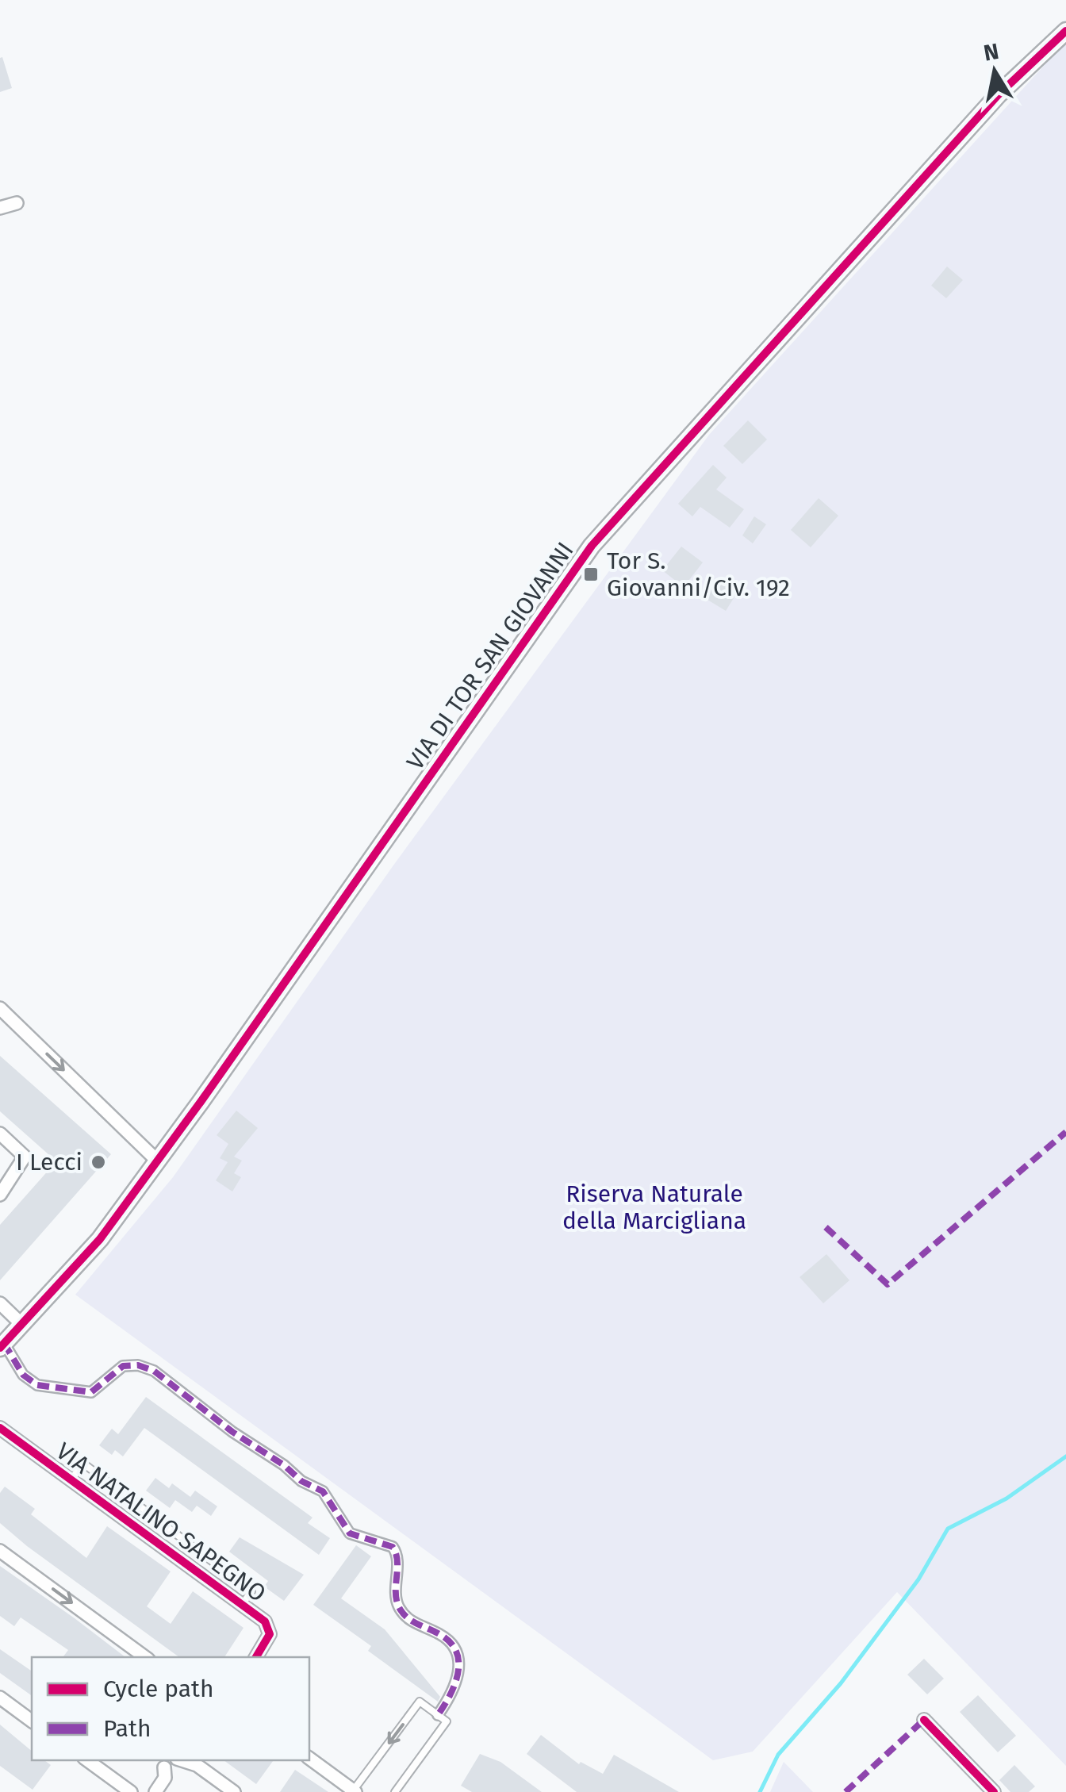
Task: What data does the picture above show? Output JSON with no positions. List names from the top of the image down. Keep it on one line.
{"streets":{"street":["VIA DI TOR SAN GIOVANNI","VIA NATALINO SAPEGNO"]},"parks":["Riserva Naturale della Marcigliana"],"places":{"transit":["Tor S. Giovanni/Civ. 192"],"other":["I Lecci"]},"legend":["Cycle path","Path"],"north":"top"}
